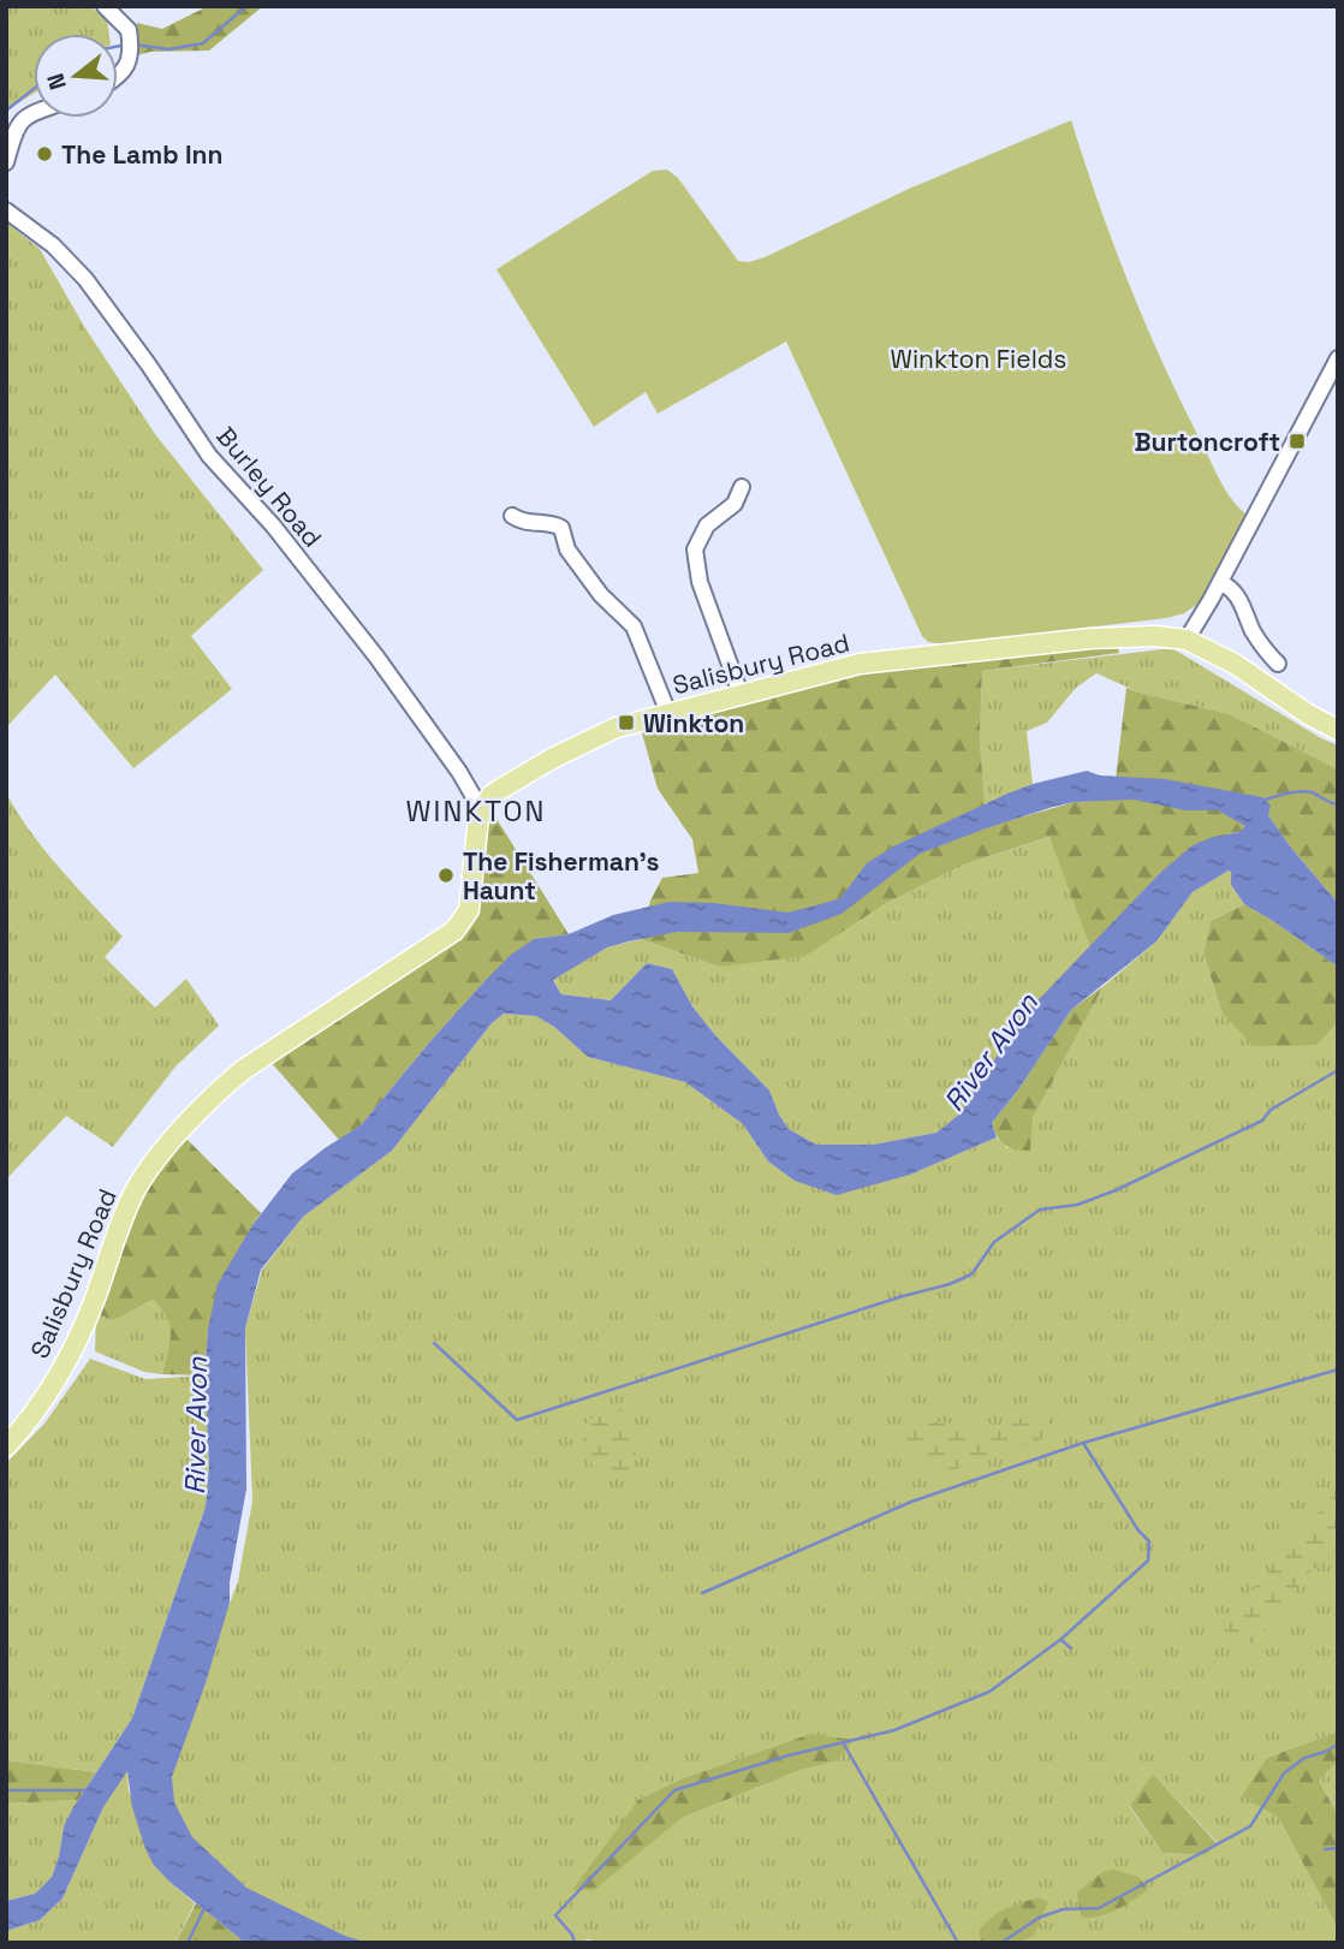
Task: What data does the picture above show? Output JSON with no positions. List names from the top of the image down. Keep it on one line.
{"streets":{"main road":["Salisbury Road"],"street":["Burley Road"]},"crossings":[["Burley Road","Salisbury Road"]],"districts":["WINKTON"],"water":["River Avon"],"parks":["Winkton Fields"],"places":{"other":["The Lamb Inn","The Fisherman's Haunt"],"transit":["Burtoncroft","Winkton"]},"north":"left"}
